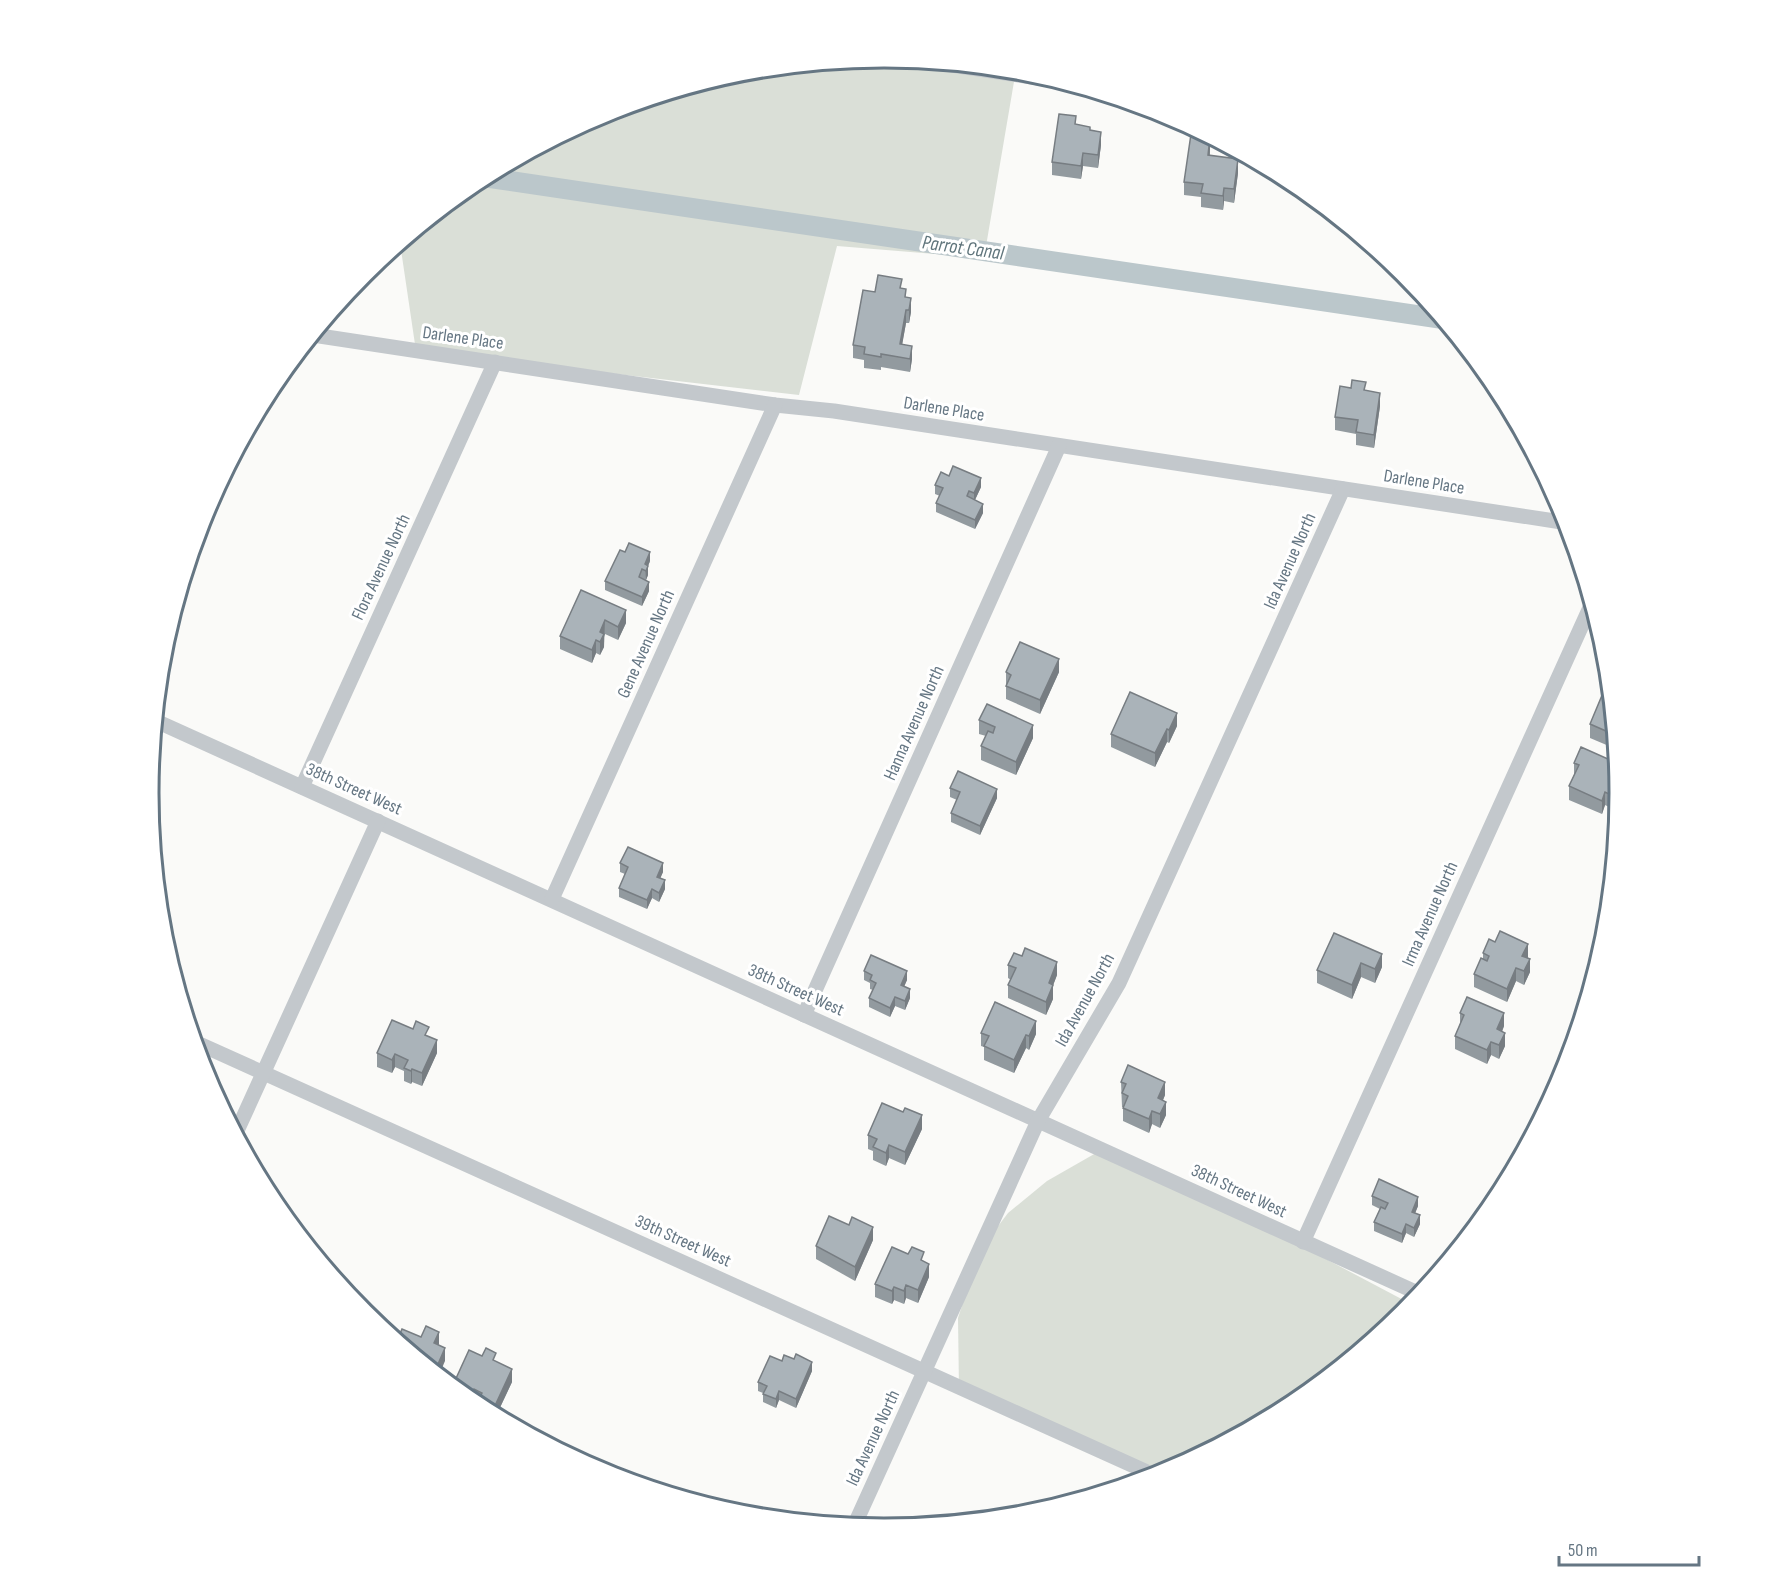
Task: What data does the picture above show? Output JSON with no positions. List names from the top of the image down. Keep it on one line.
{"streets":{"street":["Darlene Place","Ida Avenue North","Flora Avenue North","Gene Avenue North","Hanna Avenue North","38th Street West","Irma Avenue North","39th Street West"]},"crossings":[["Darlene Place","Ida Avenue North"],["Darlene Place","Flora Avenue North"],["Darlene Place","Gene Avenue North"],["Darlene Place","Hanna Avenue North"],["Ida Avenue North","38th Street West"],["Ida Avenue North","39th Street West"],["Flora Avenue North","38th Street West"],["Gene Avenue North","38th Street West"],["Hanna Avenue North","38th Street West"],["38th Street West","Irma Avenue North"]],"water":["Parrot Canal"],"scale_bar":"50 m"}
